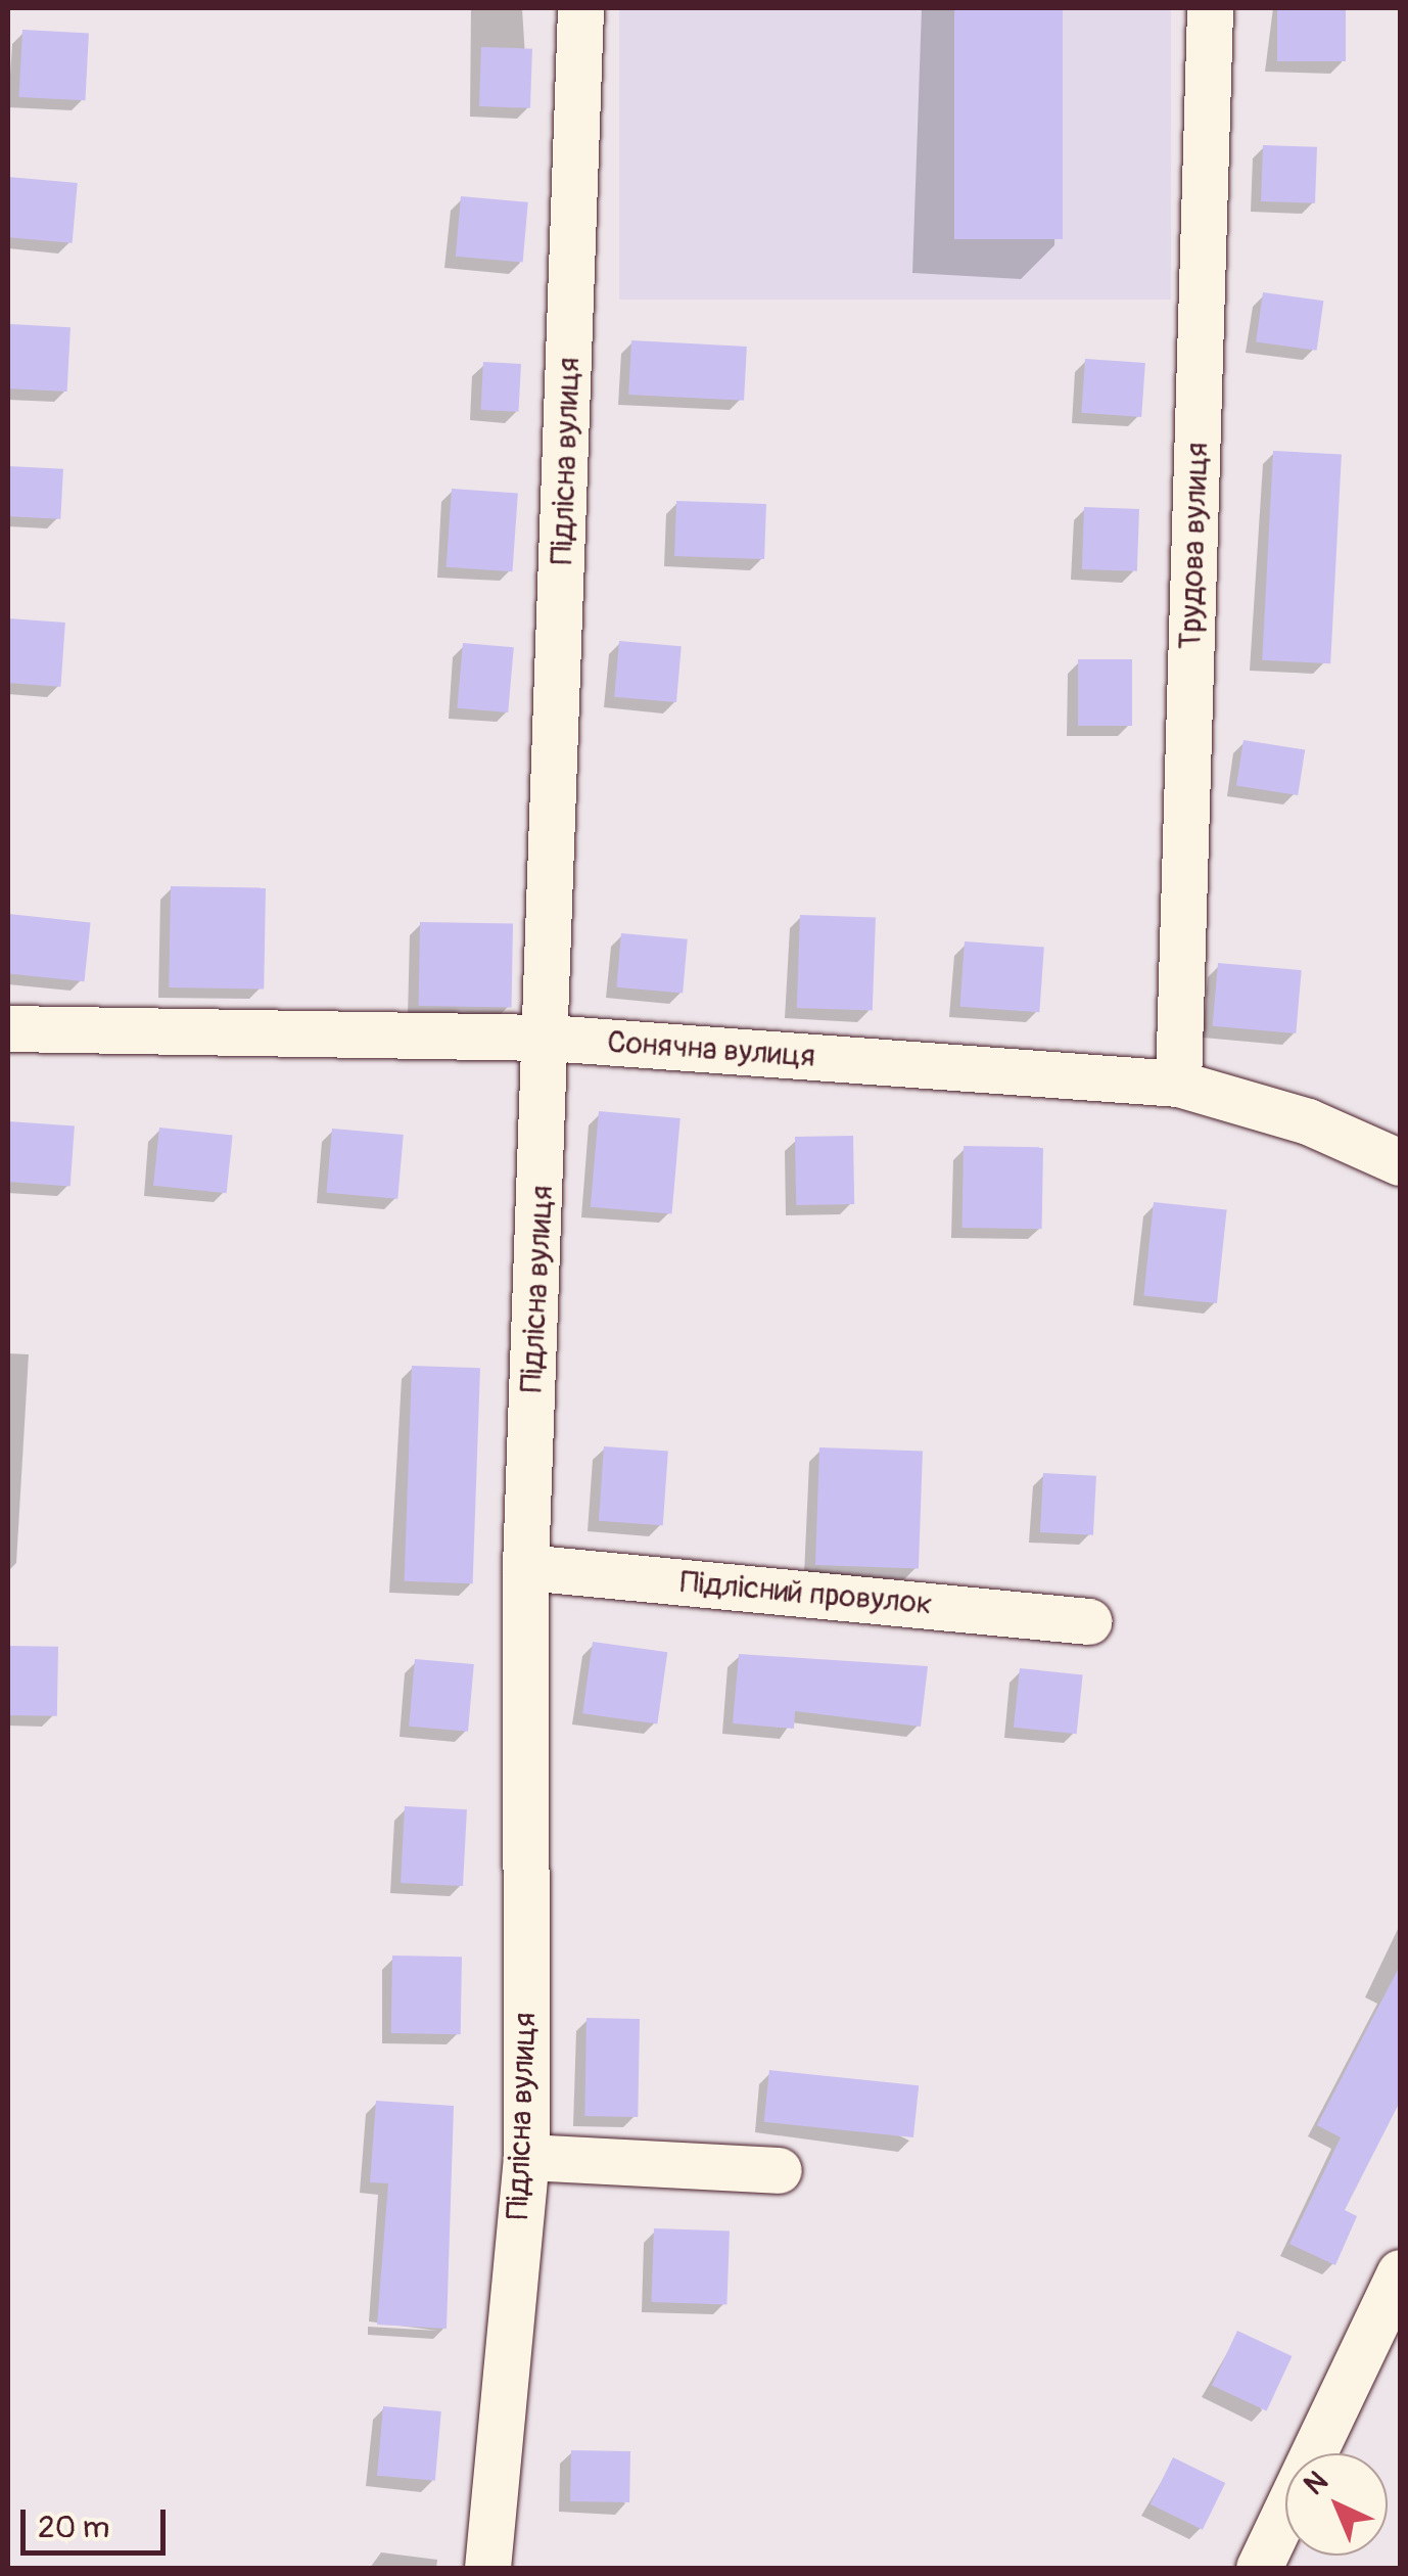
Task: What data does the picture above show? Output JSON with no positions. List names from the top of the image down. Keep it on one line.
{"streets":{"street":["Підлісна вулиця","Трудова вулиця","Сонячна вулиця","Підлісний провулок"]},"crossings":[["Підлісна вулиця","Сонячна вулиця"],["Підлісна вулиця","Підлісний провулок"],["Трудова вулиця","Сонячна вулиця"]],"scale_bar":"20 m","north":"top left"}
